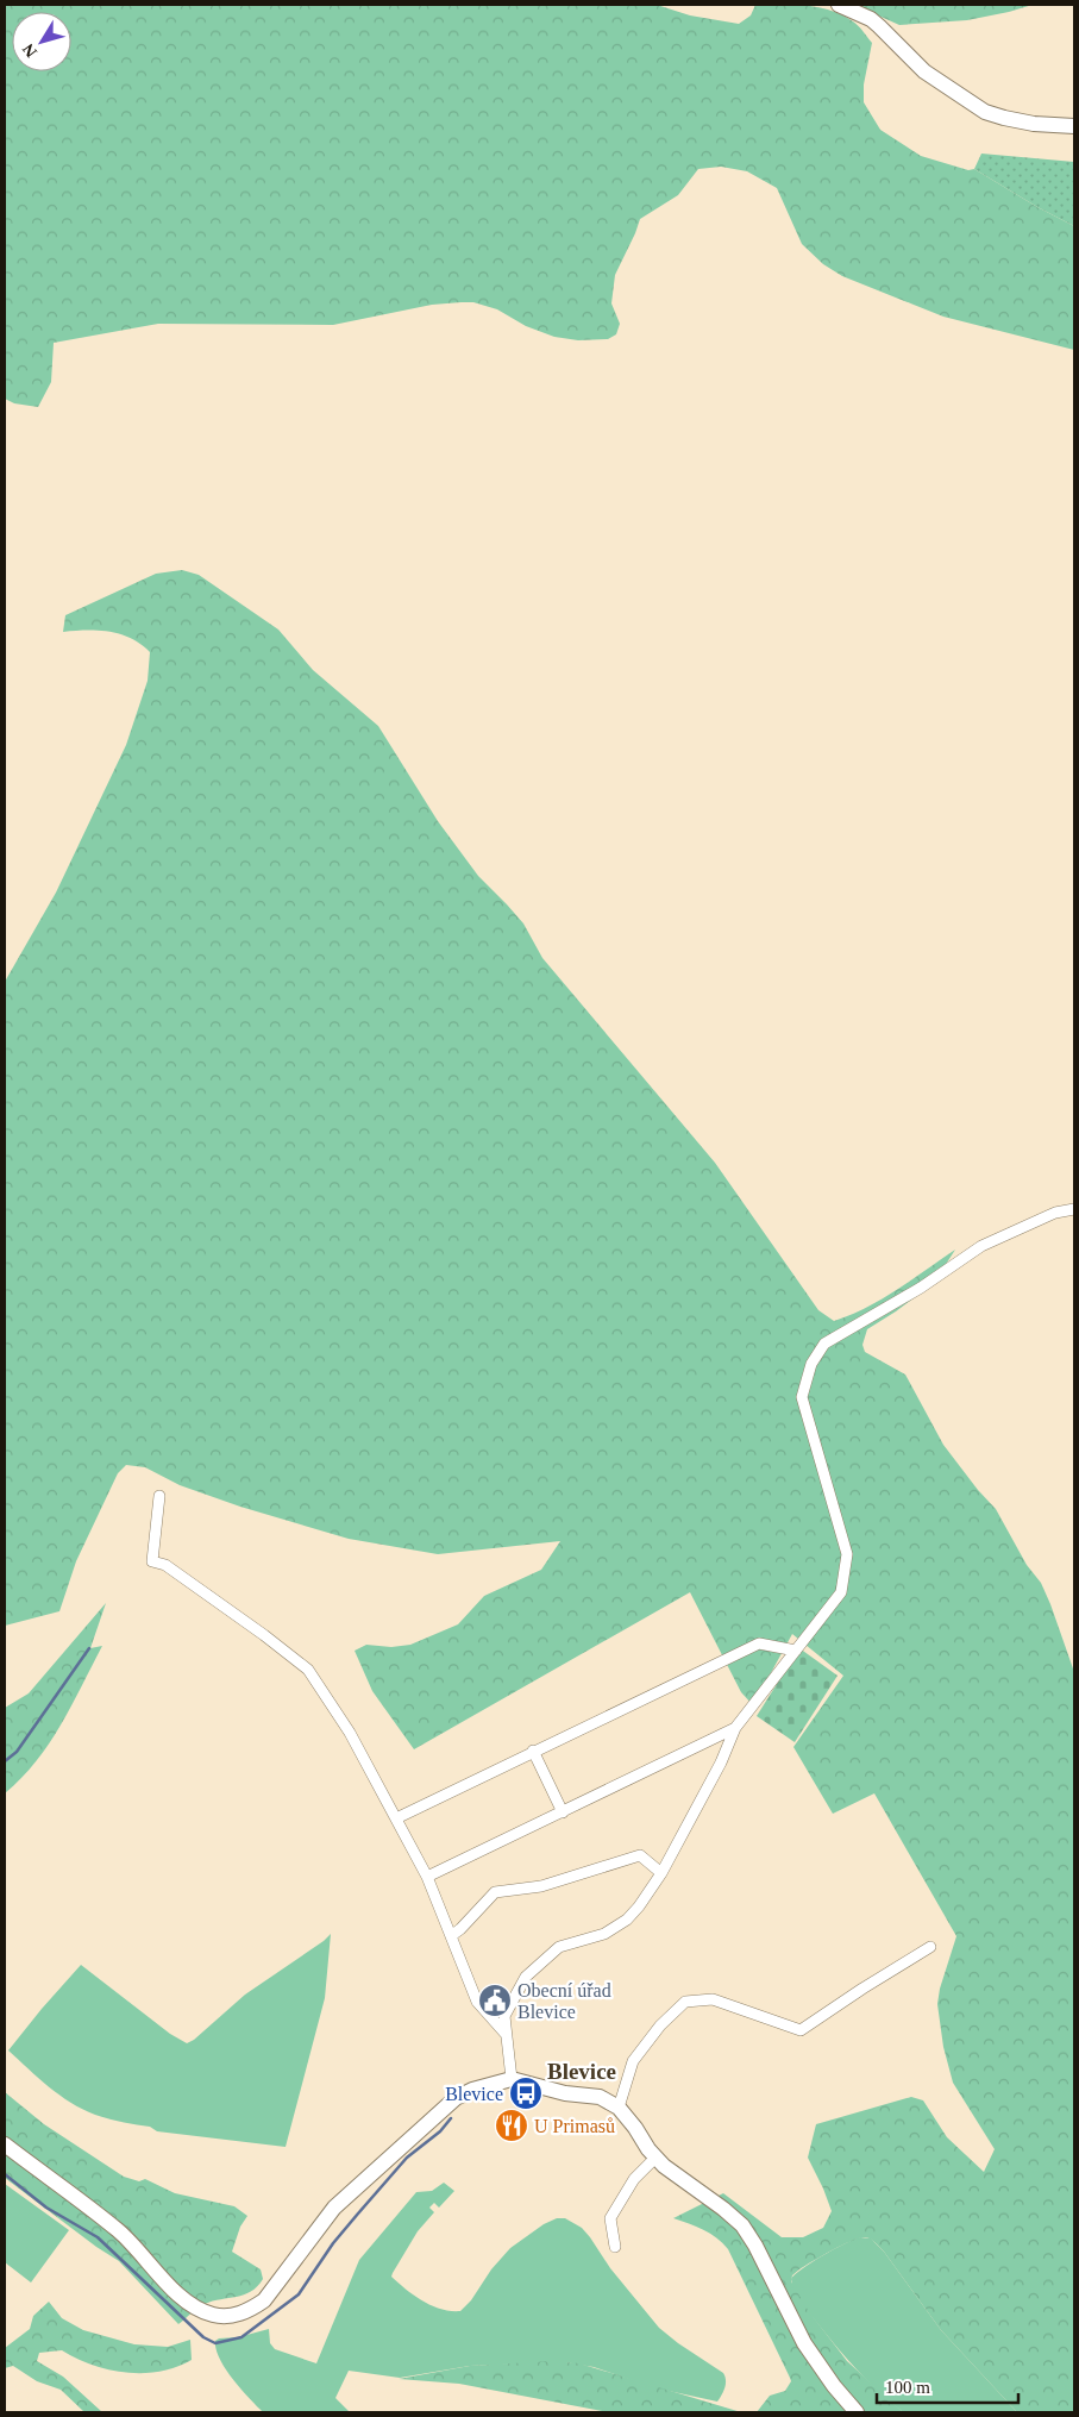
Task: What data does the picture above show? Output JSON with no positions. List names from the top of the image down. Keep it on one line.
{"districts":["Blevice"],"places":{"public building":["Obecní úřad Blevice"],"bus stop":["Blevice"],"restaurant":["U Primasů"]},"scale_bar":"100 m","north":"bottom left"}
